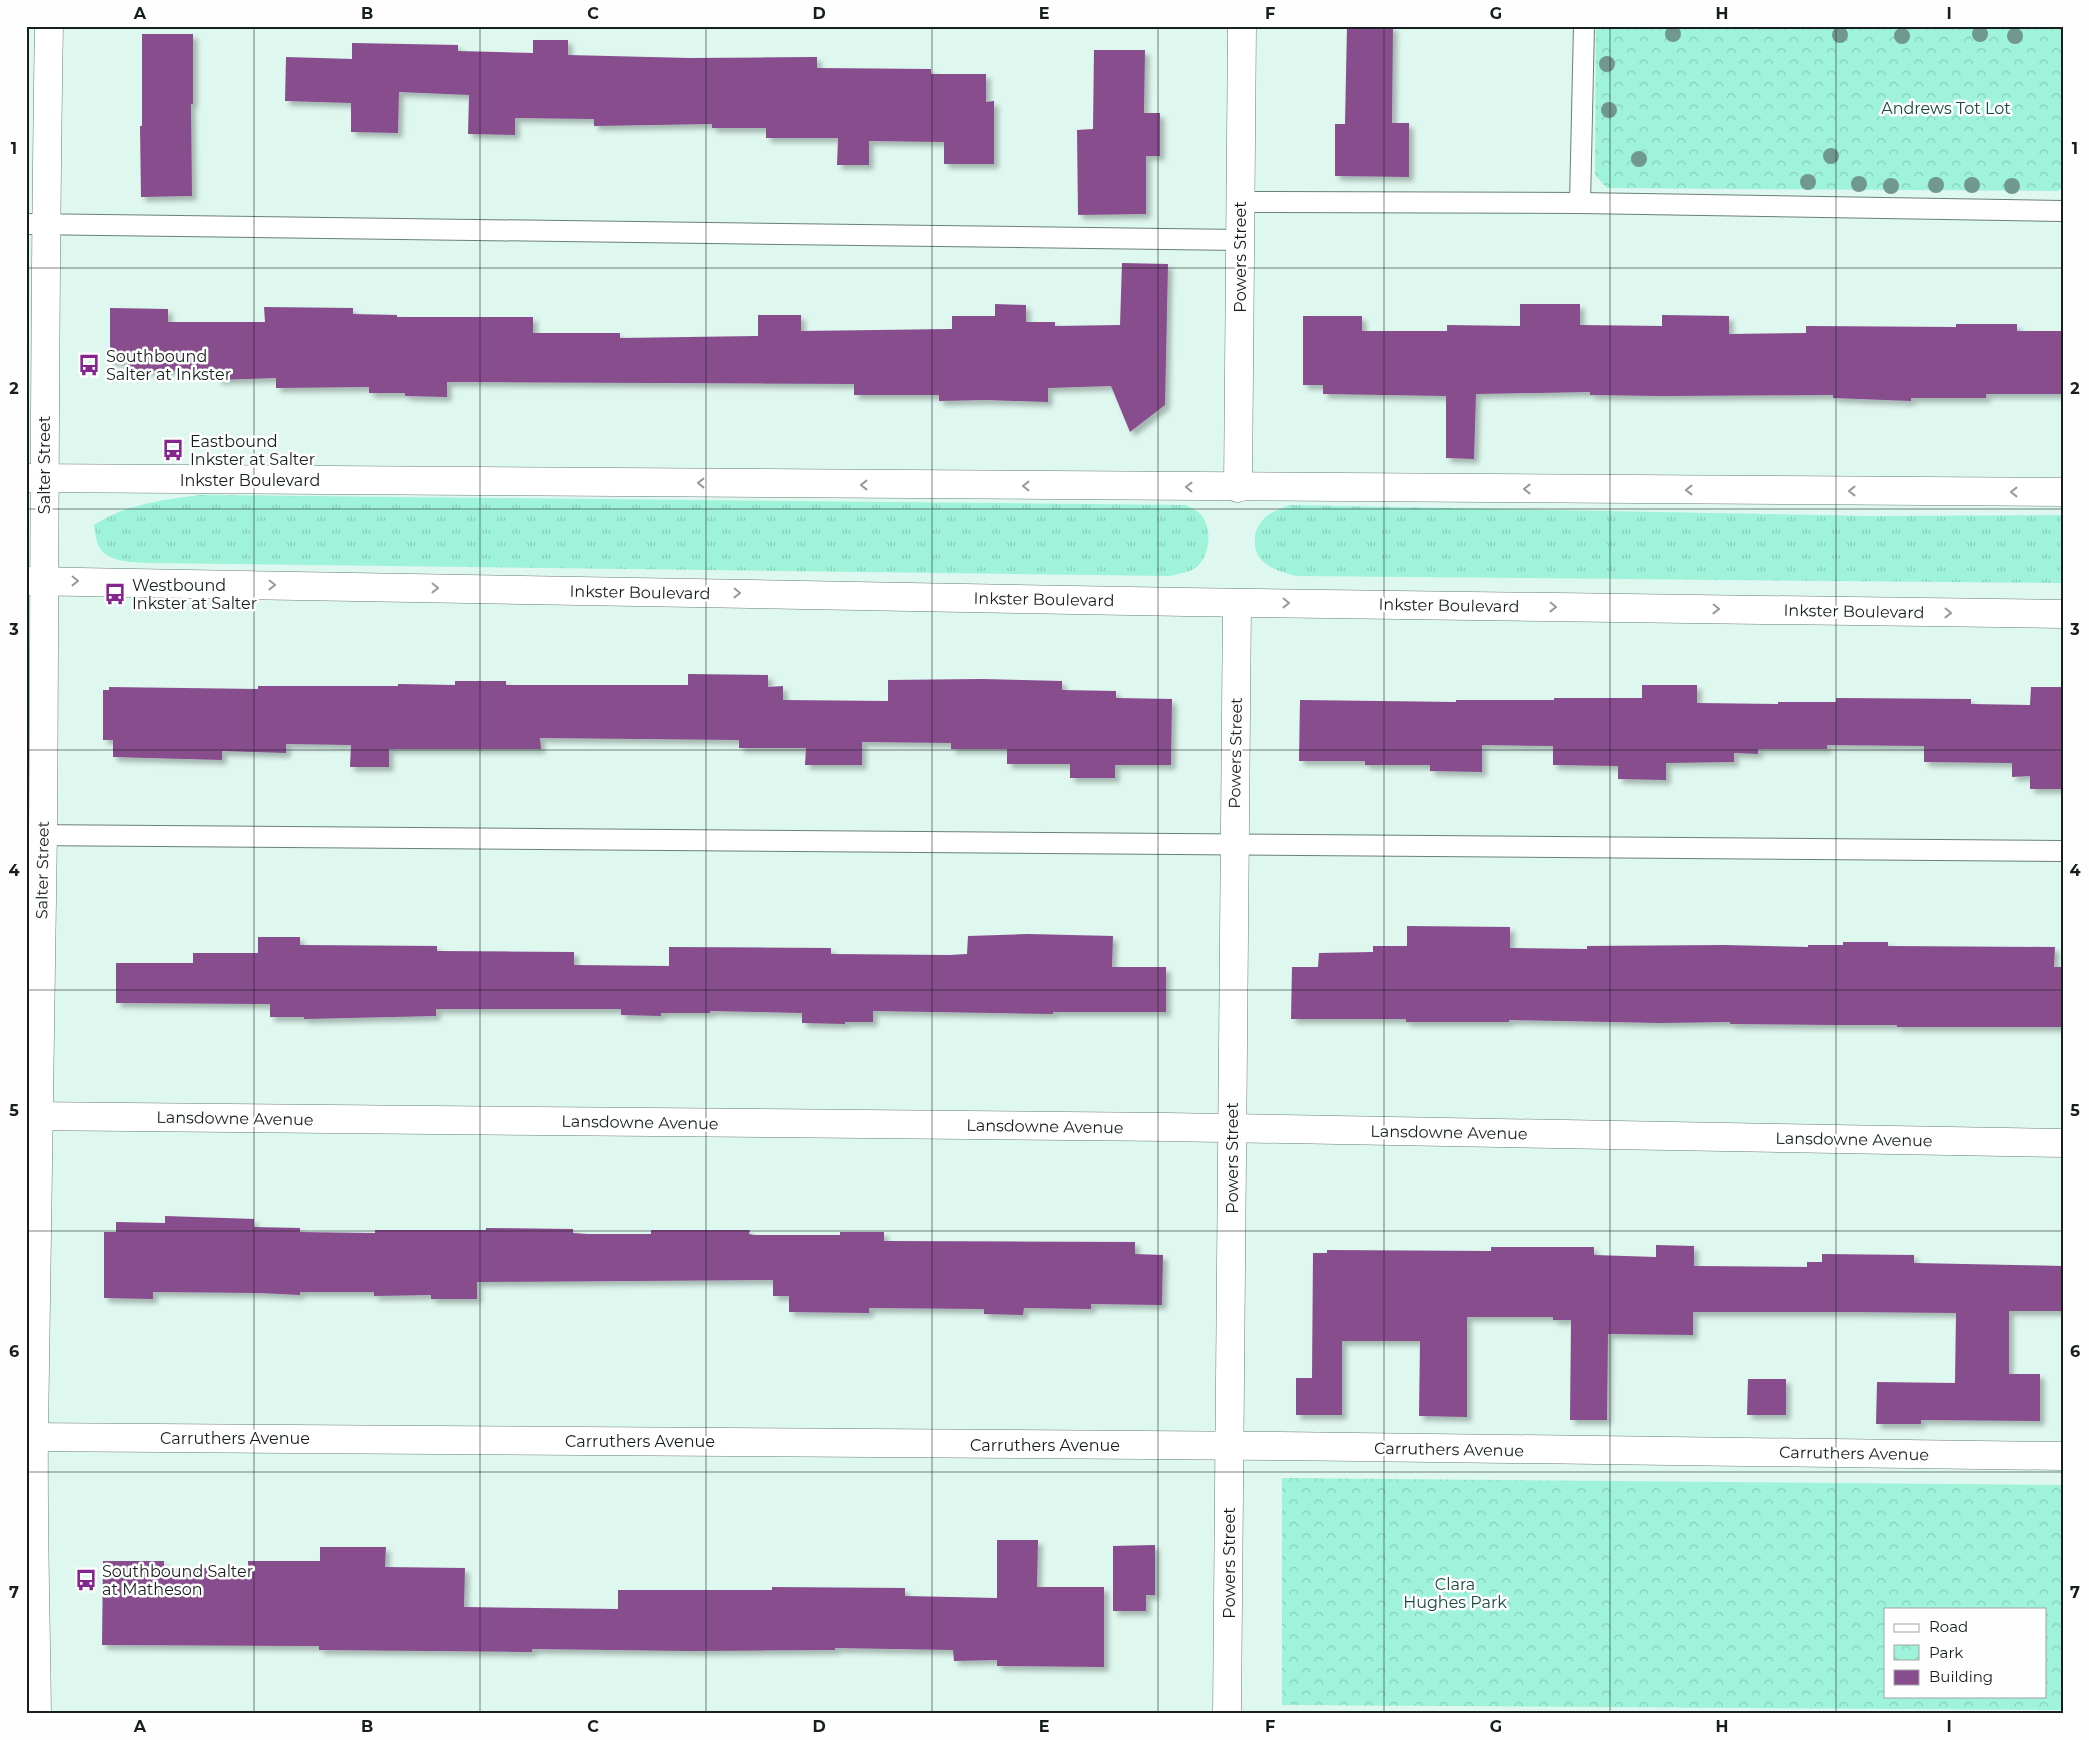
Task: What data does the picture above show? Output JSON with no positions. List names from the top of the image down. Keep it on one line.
{"streets":{"main road":["Powers Street","Salter Street","Inkster Boulevard","Lansdowne Avenue","Carruthers Avenue"]},"crossings":[["Powers Street","Inkster Boulevard"],["Powers Street","Lansdowne Avenue"],["Powers Street","Carruthers Avenue"],["Salter Street","Inkster Boulevard"],["Salter Street","Lansdowne Avenue"],["Salter Street","Carruthers Avenue"]],"parks":["Andrews Tot Lot","Clara Hughes Park"],"places":{"bus stop":["Southbound Salter at Inkster","Eastbound Inkster at Salter","Westbound Inkster at Salter","Southbound Salter at Matheson"]},"legend":["Road","Park","Building"],"grid":{"columns":["A","B","C","D","E","F","G","H","I"],"rows":["1","2","3","4","5","6","7"]}}
